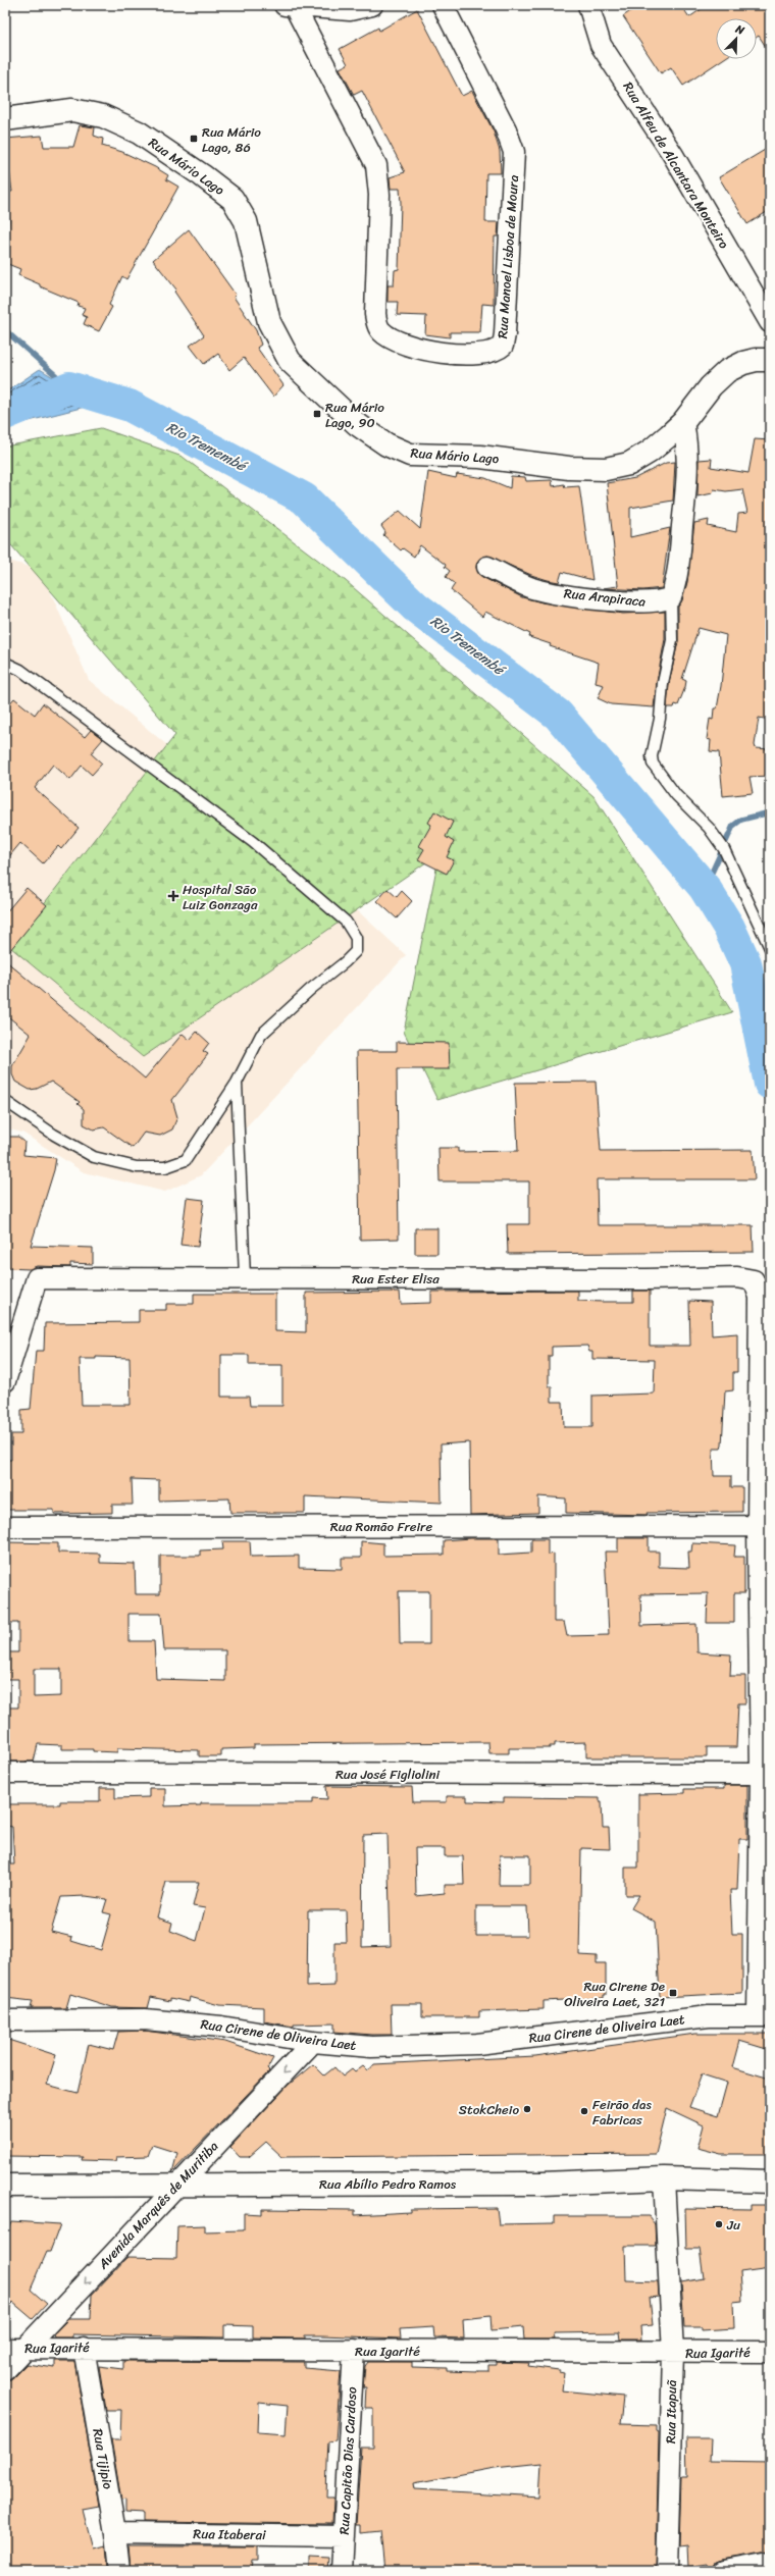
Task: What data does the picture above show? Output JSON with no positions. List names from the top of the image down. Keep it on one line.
{"streets":{"street":["Rua Alfeu de Alcantara Monteiro","Rua Mário Lago","Rua Manoel Lisboa de Moura","Rua Arapiraca","Rua Ester Elisa","Rua Romão Freire","Rua José Figliolini","Rua Cirene de Oliveira Laet","Rua Abílio Pedro Ramos","Avenida Marquês de Muritiba","Rua Igarité","Rua Itapuã","Rua Tijipio","Rua Capitão Dias Cardoso","Rua Itaberai"]},"crossings":[["Rua Ester Elisa","Rua Romão Freire"],["Rua Cirene de Oliveira Laet","Avenida Marquês de Muritiba"],["Rua Abílio Pedro Ramos","Avenida Marquês de Muritiba"],["Rua Abílio Pedro Ramos","Rua Itapuã"],["Avenida Marquês de Muritiba","Rua Igarité"],["Rua Igarité","Rua Itapuã"],["Rua Igarité","Rua Tijipio"],["Rua Igarité","Rua Capitão Dias Cardoso"],["Rua Tijipio","Rua Itaberai"],["Rua Capitão Dias Cardoso","Rua Itaberai"]],"one_way":["Avenida Marquês de Muritiba"],"water":["Rio Tremembé"],"places":{"transit":["Rua Mário Lago, 86","Rua Mário Lago, 90","Rua Cirene De Oliveira Laet, 321"],"health":["Hospital São Luiz Gonzaga"],"other":["StokCheio","Feirão das Fabricas","Ju"]},"north":"top right"}
